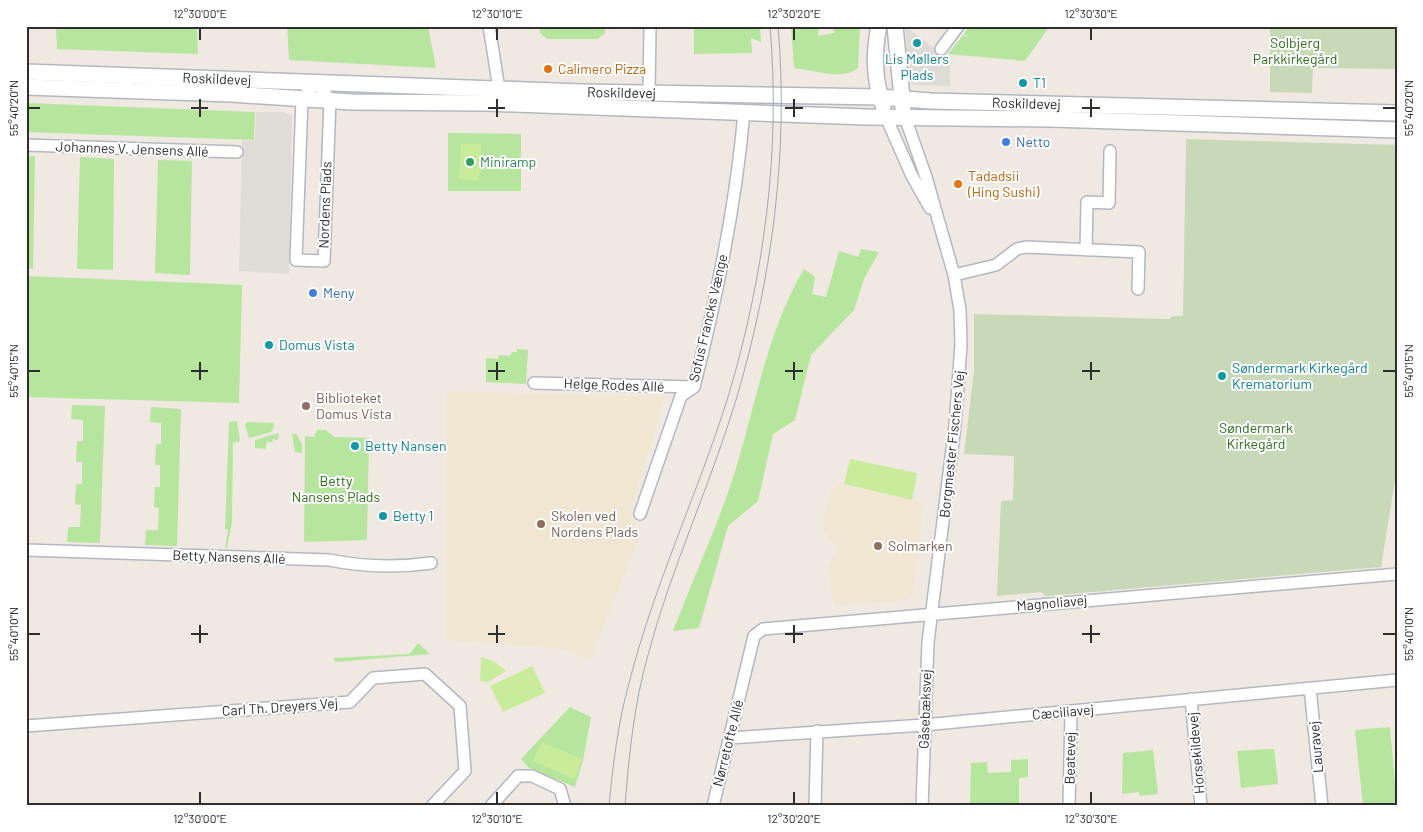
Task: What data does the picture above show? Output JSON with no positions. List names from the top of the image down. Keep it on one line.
{"streets":{"street":["Roskildevej","Johannes V. Jensens Allé","Nordens Plads","Sofus Francks Vænge","Helge Rodes Allé","Borgmester Fischers Vej","Betty Nansens Allé","Magnoliavej","Carl Th. Dreyers Vej","Gåsebæksvej","Cæciliavej","Nørretofte Allé","Lauravej","Horsekildevej","Beatevej"]},"crossings":[["Roskildevej","Nordens Plads"],["Roskildevej","Sofus Francks Vænge"],["Roskildevej","Borgmester Fischers Vej"],["Sofus Francks Vænge","Helge Rodes Allé"],["Borgmester Fischers Vej","Magnoliavej"],["Borgmester Fischers Vej","Gåsebæksvej"],["Magnoliavej","Gåsebæksvej"],["Magnoliavej","Nørretofte Allé"],["Gåsebæksvej","Cæciliavej"],["Cæciliavej","Nørretofte Allé"],["Cæciliavej","Lauravej"],["Cæciliavej","Horsekildevej"],["Cæciliavej","Beatevej"]],"parks":["Solbjerg Parkkirkegård","Søndermark Kirkegård","Betty Nansens Plads"],"places":["Lis Møllers Plads","Calimero Pizza","T1","Netto","Miniramp","Tadadsii (Hing Sushi)","Meny","Domus Vista","Søndermark Kirkegård Krematorium","Biblioteket Domus Vista","Betty Nansen","Betty 1","Skolen ved Nordens Plads","Solmarken"],"coordinates":["12°30'00\"E","12°30'10\"E","12°30'20\"E","12°30'30\"E","55°40'20\"N","55°40'15\"N","55°40'10\"N"]}
